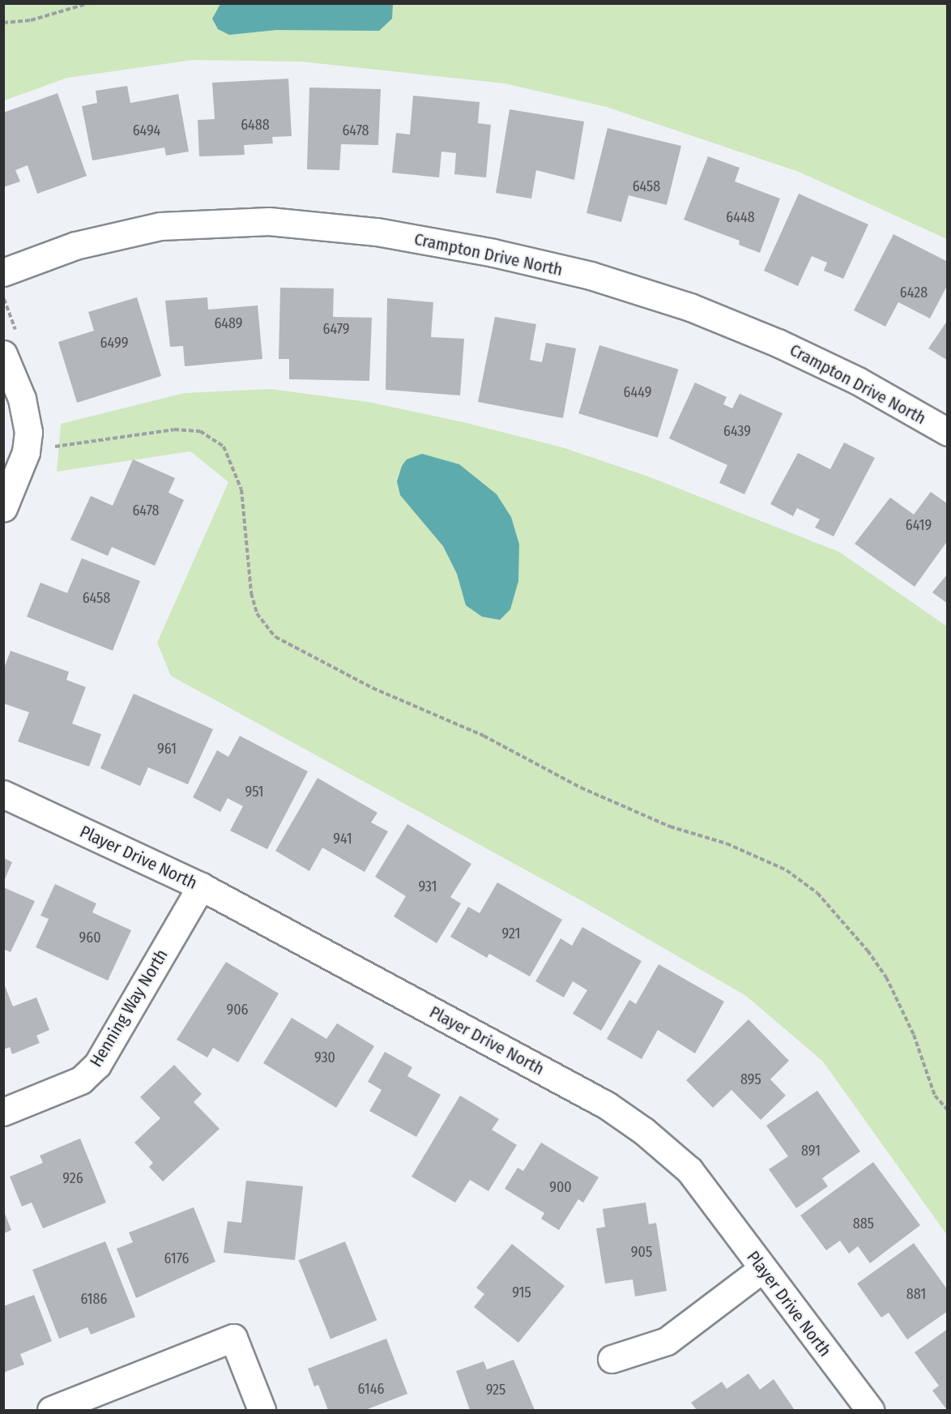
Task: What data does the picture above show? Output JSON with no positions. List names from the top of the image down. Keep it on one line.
{"streets":{"street":["Crampton Drive North","Player Drive North","Henning Way North"]},"crossings":[["Player Drive North","Henning Way North"]],"house_numbers":["6488","6494","6478","6458","6448","6428","6489","6479","6499","6449","6439","6478","6419","6458","961","951","941","931","921","960","906","930","895","891","926","900","885","905","6176","915","881","6186","6146","925"]}
